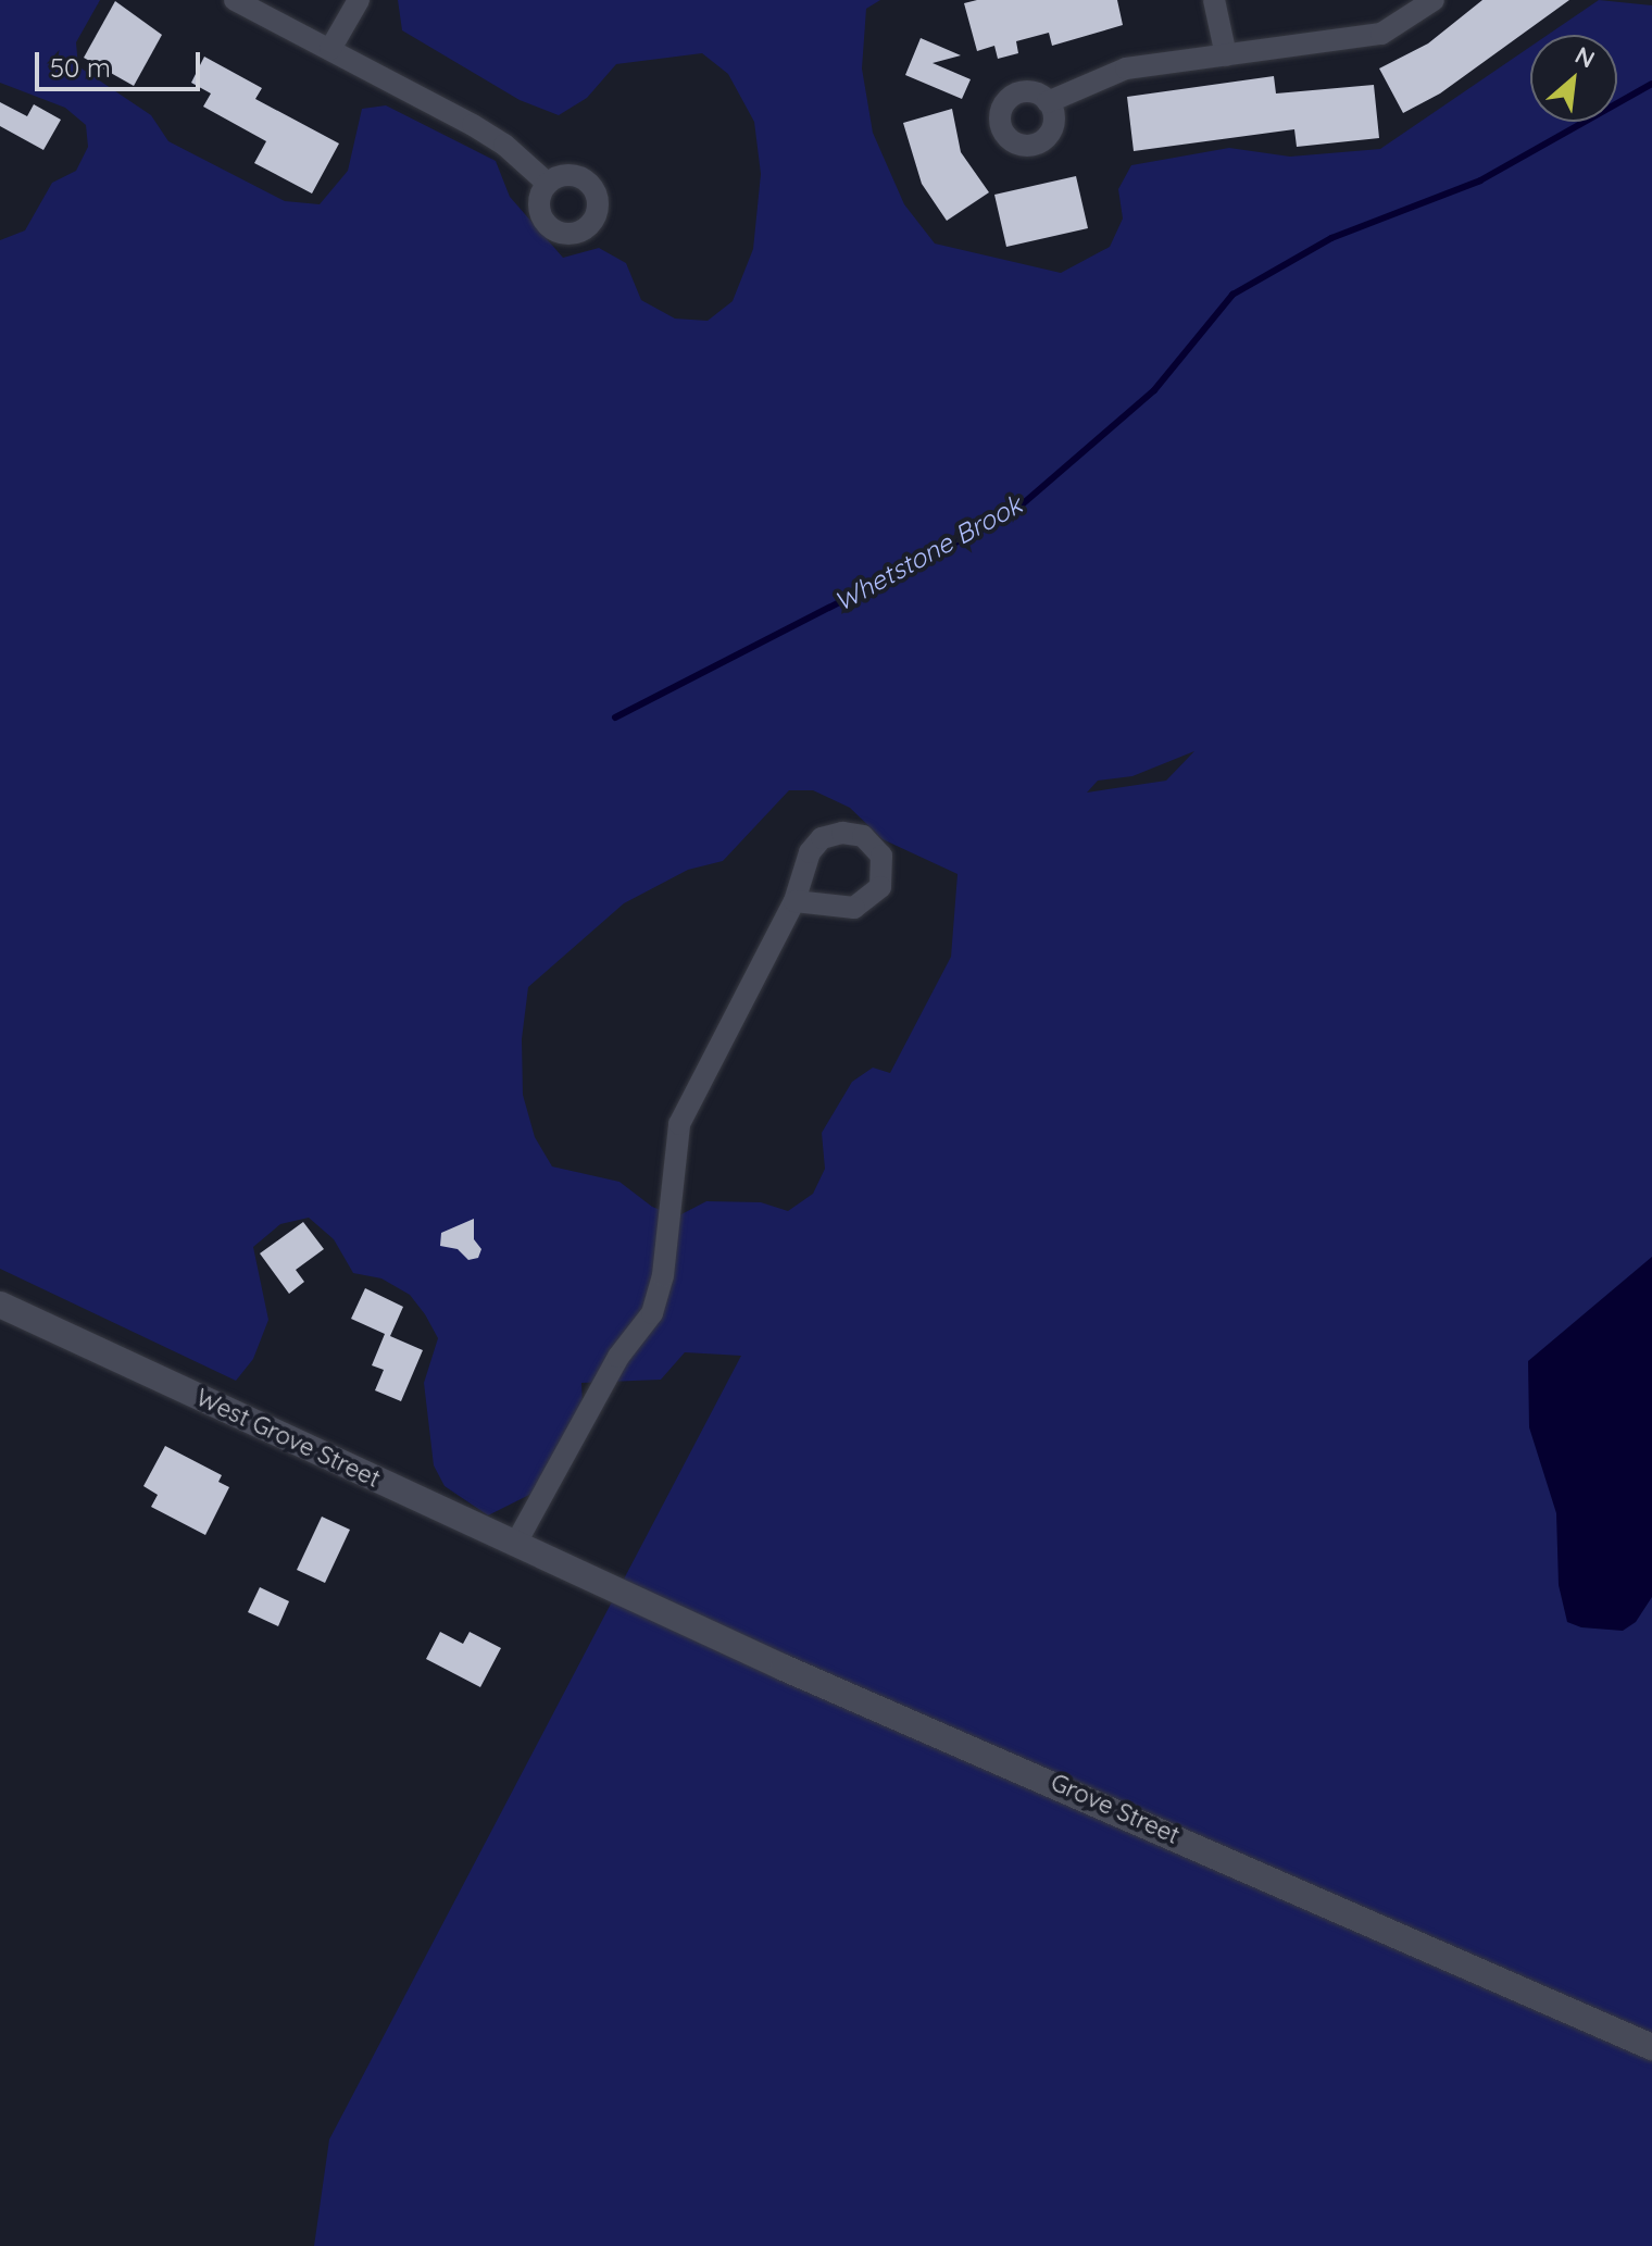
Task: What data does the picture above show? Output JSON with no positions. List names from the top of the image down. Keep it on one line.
{"streets":{"main road":["West Grove Street","Grove Street"]},"crossings":[["West Grove Street","Grove Street"]],"water":["Whetstone Brook"],"scale_bar":"50 m","north":"top right"}
